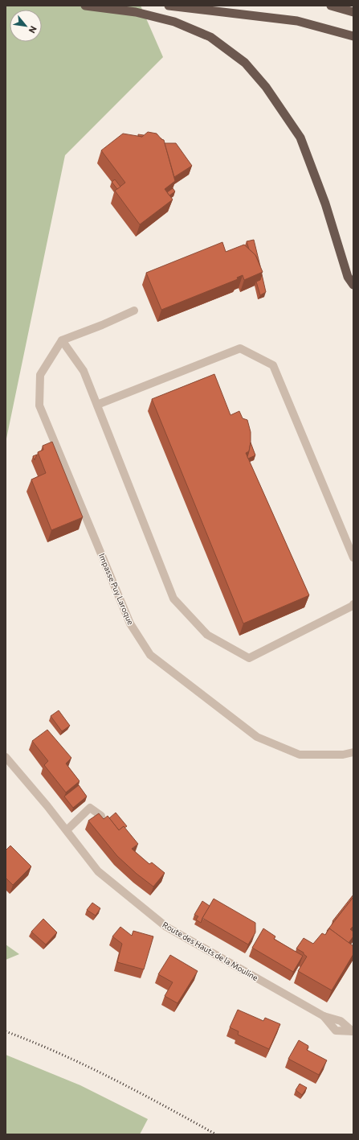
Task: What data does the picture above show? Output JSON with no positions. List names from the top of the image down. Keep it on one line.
{"streets":{"street":["Impasse Puy Laroque","Route des Hauts de la Mouline"]},"north":"bottom right"}
